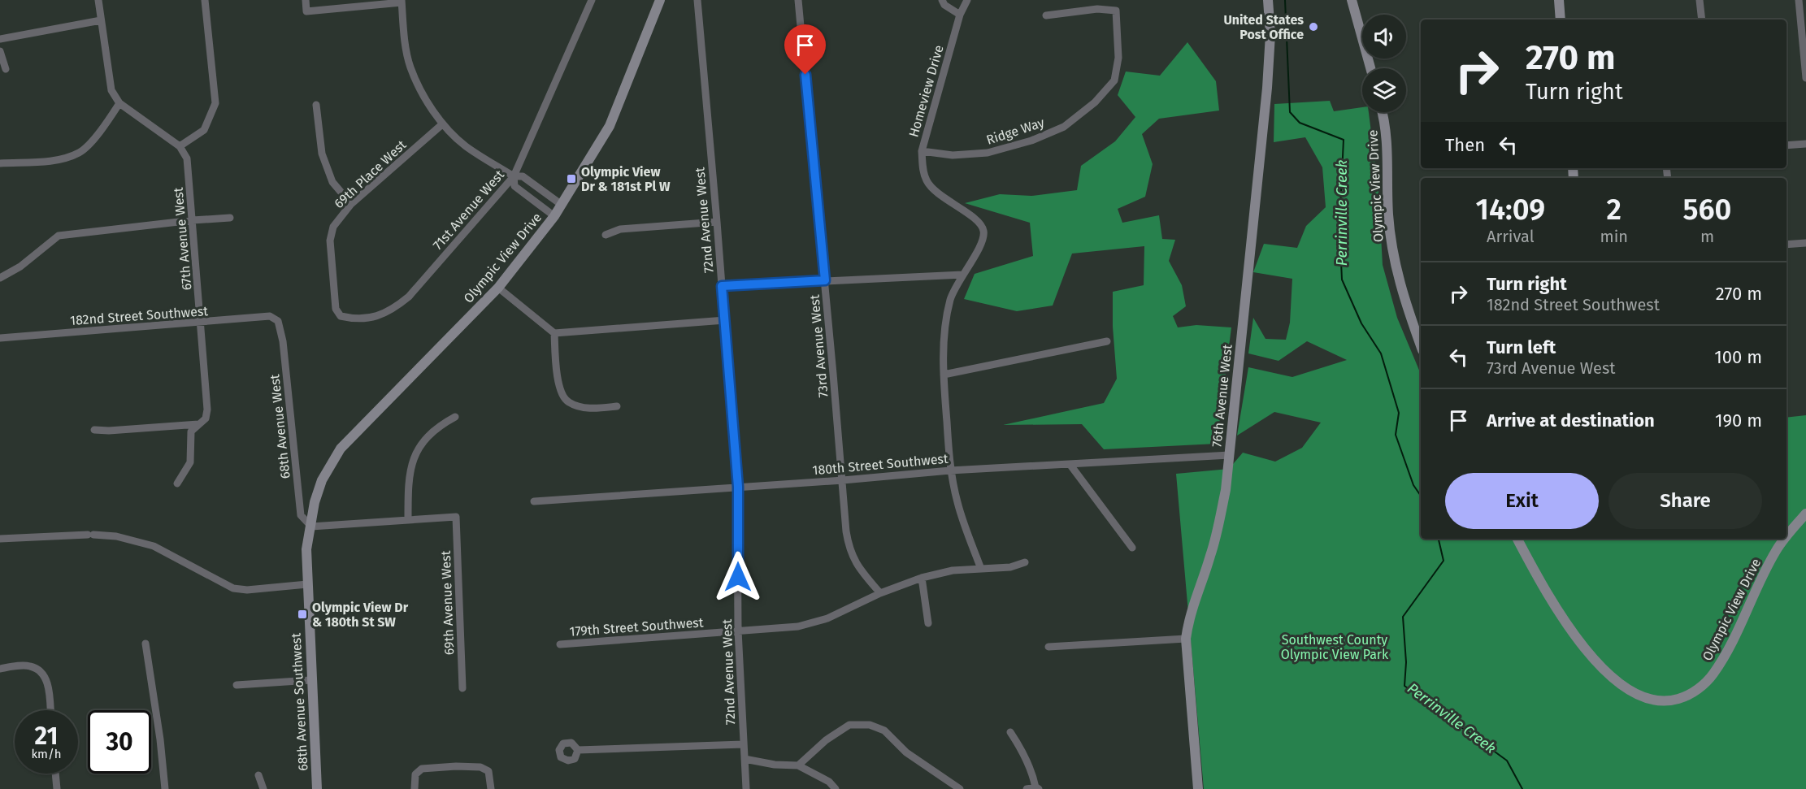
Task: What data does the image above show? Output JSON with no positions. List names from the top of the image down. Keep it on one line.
{"streets":{"main road":["Olympic View Drive","76th Avenue West","68th Avenue Southwest"],"street":["Homeview Drive","Ridge Way","69th Place West","71st Avenue West","72nd Avenue West","67th Avenue West","182nd Street Southwest","73rd Avenue West","68th Avenue West","180th Street Southwest","69th Avenue West","179th Street Southwest"]},"crossings":[["Homeview Drive","Ridge Way"],["Homeview Drive","180th Street Southwest"],["Homeview Drive","179th Street Southwest"],["69th Place West","71st Avenue West"],["Olympic View Drive","68th Avenue West"],["Olympic View Drive","68th Avenue Southwest"],["72nd Avenue West","180th Street Southwest"],["72nd Avenue West","179th Street Southwest"],["67th Avenue West","182nd Street Southwest"],["182nd Street Southwest","68th Avenue West"],["73rd Avenue West","180th Street Southwest"],["73rd Avenue West","179th Street Southwest"],["76th Avenue West","180th Street Southwest"],["68th Avenue West","68th Avenue Southwest"]],"water":["Perrinville Creek"],"parks":["Southwest County Olympic View Park"],"places":{"other":["United States Post Office"],"transit":["Olympic View Dr & 181st Pl W","Olympic View Dr & 180th St SW"]},"page":{"turn":["270 m","Turn right"],"then":"Then","eta":["14:09","Arrival","2","min","560","m"],"list":[{"name":"Turn right","note":"182nd Street Southwest","value":"270 m"},{"name":"Turn left","note":"73rd Avenue West","value":"100 m"},{"name":"Arrive at destination","value":"190 m"}],"buttons":["Exit","Share"],"speed":"21 km/h","limit":"30"}}
